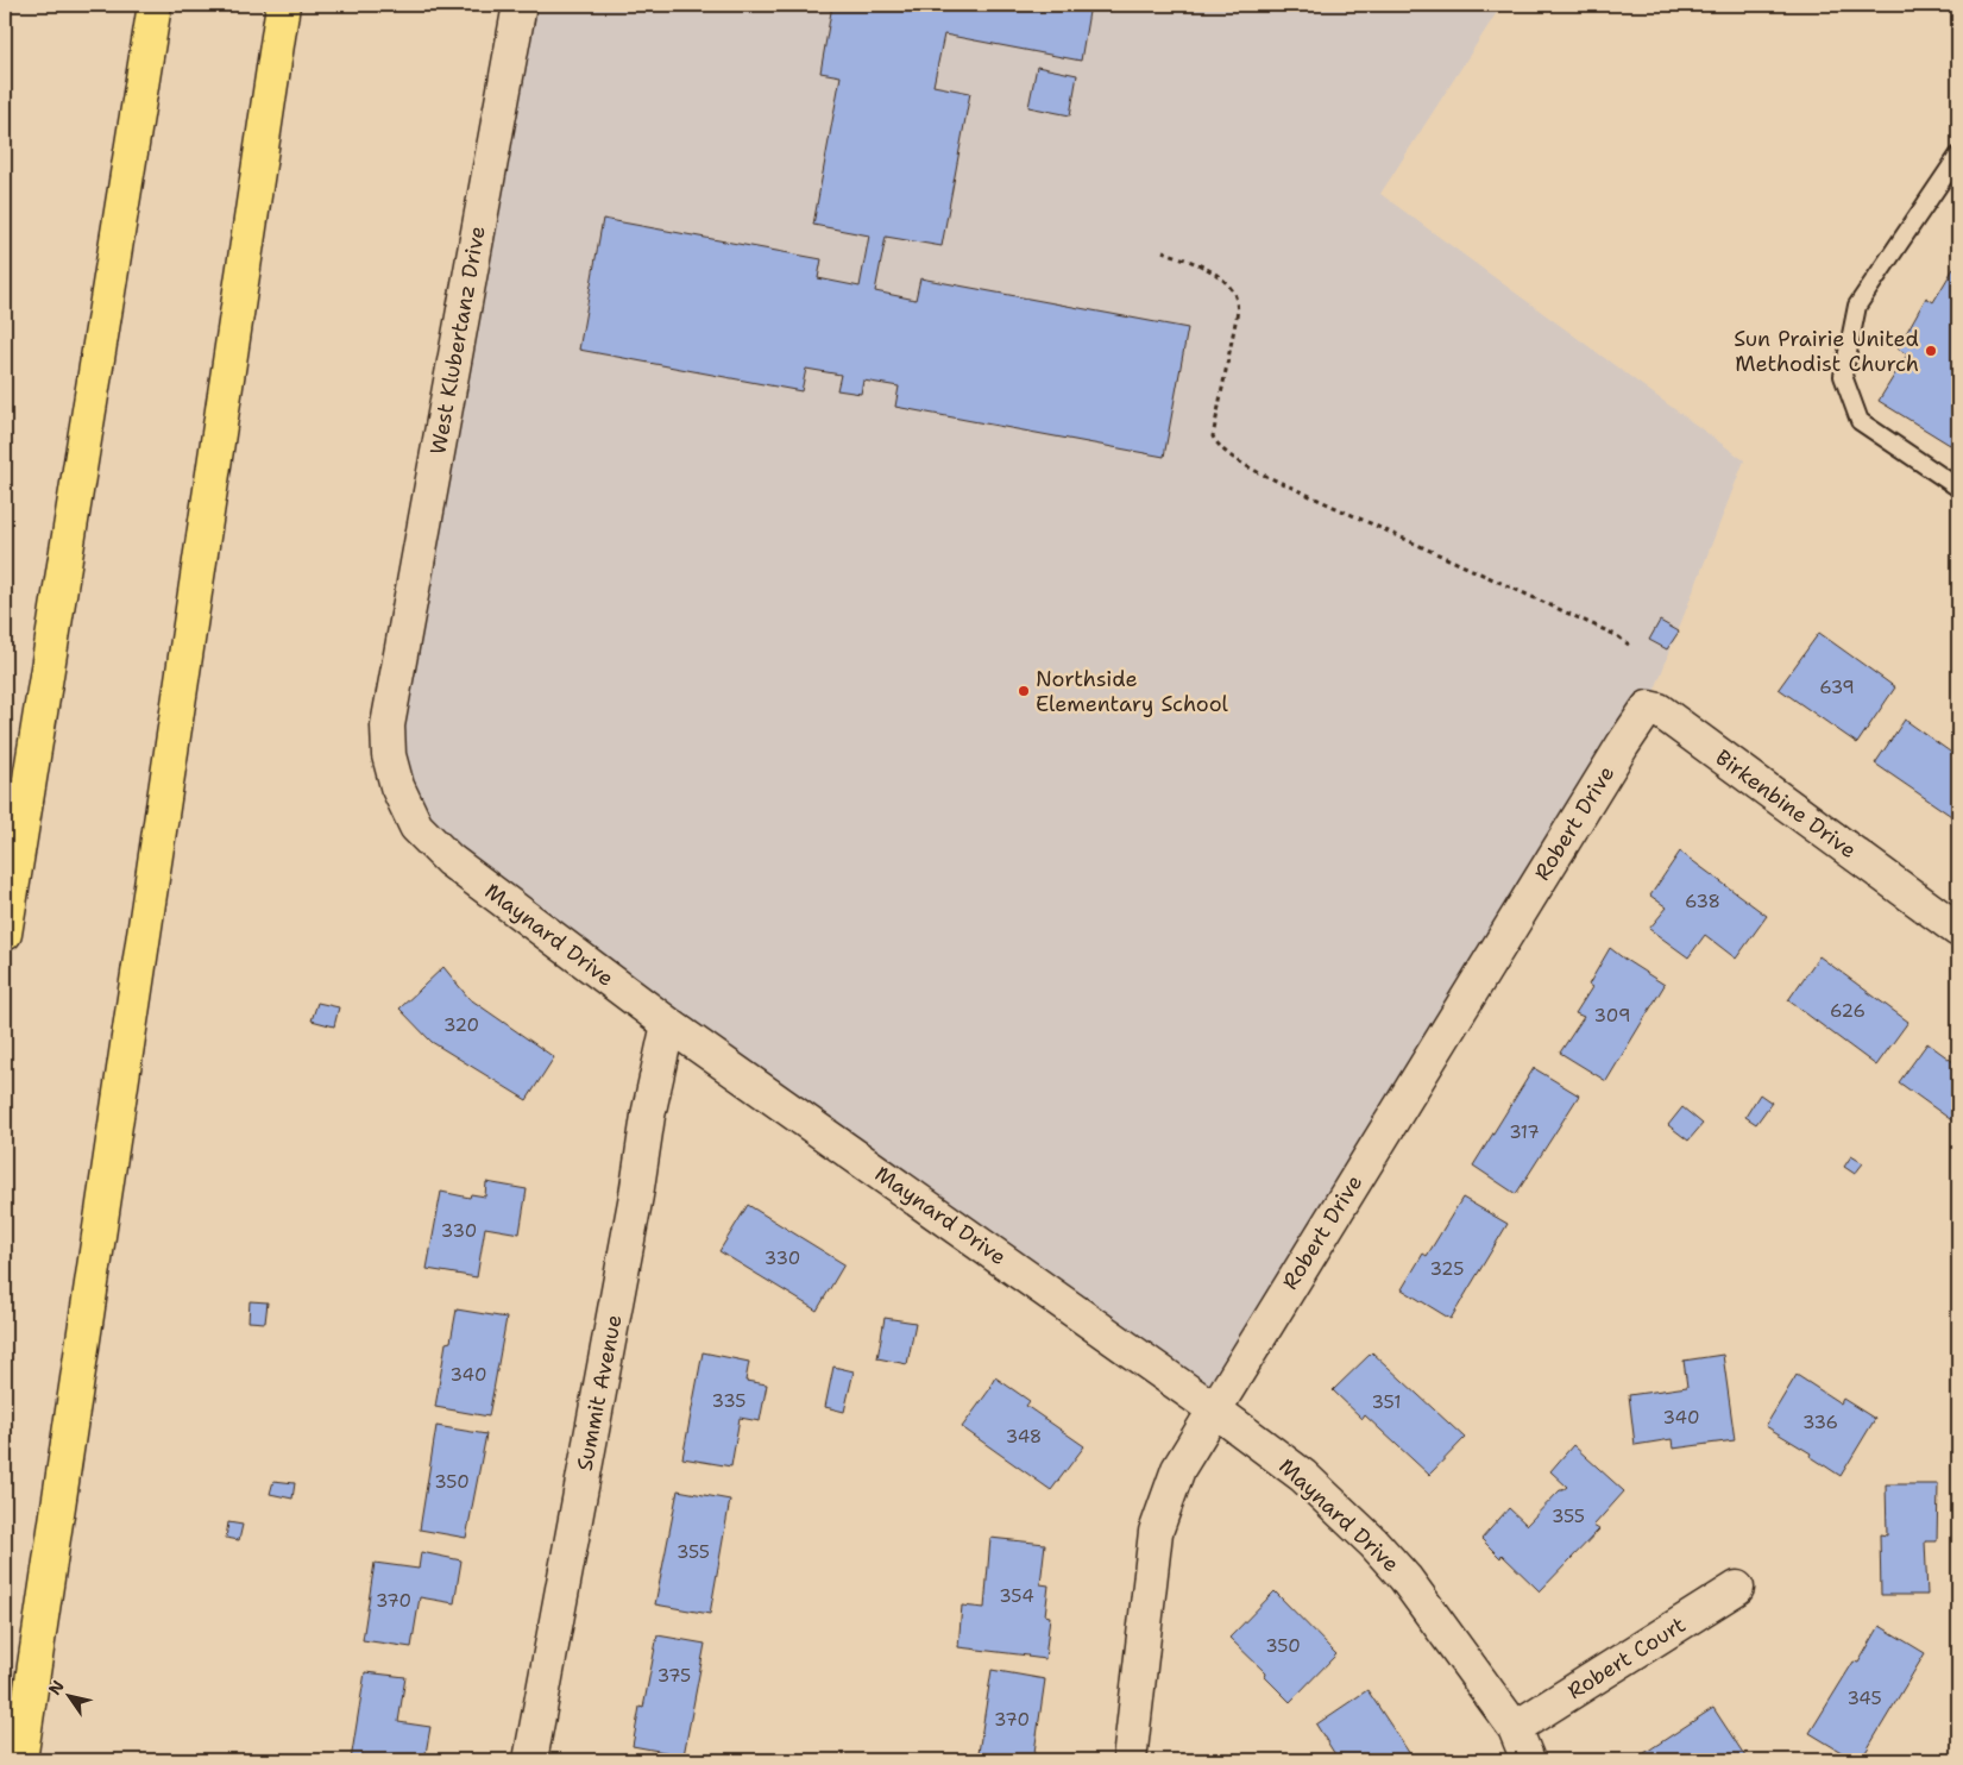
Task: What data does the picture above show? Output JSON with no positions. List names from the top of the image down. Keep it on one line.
{"streets":{"street":["West Klubertanz Drive","Birkenbine Drive","Robert Drive","Maynard Drive","Summit Avenue","Robert Court"]},"crossings":[["West Klubertanz Drive","Maynard Drive"],["Birkenbine Drive","Robert Drive"],["Robert Drive","Maynard Drive"],["Maynard Drive","Summit Avenue"],["Maynard Drive","Robert Court"]],"places":["Sun Prairie United Methodist Church","Northside Elementary School"],"house_numbers":["639","638","626","309","320","317","330","330","325","340","335","351","340","336","348","350","355","355","354","370","350","375","345","370"],"north":"top left"}
